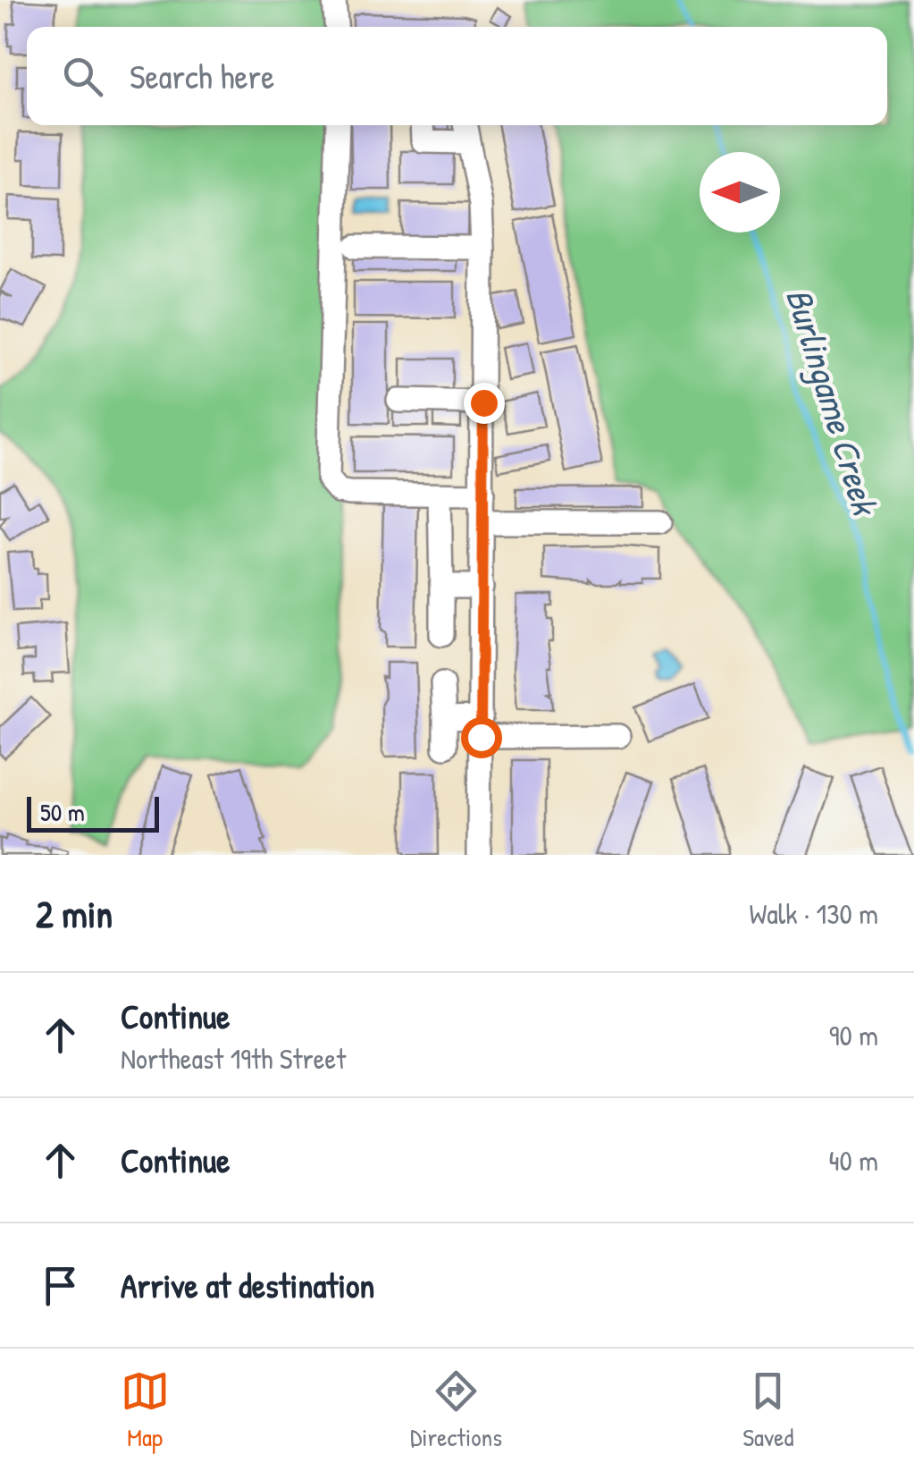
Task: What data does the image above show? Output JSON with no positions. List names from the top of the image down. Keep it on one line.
{"water":["Burlingame Creek"],"scale_bar":"50 m","north":"left","page":{"search":"Search here","scale":"50 m","heading":["2 min","Walk · 130 m"],"list":[["Continue","Northeast 19th Street","90 m"],["Continue","40 m"],"Arrive at destination"],"nav":["Map","Directions","Saved"]}}
